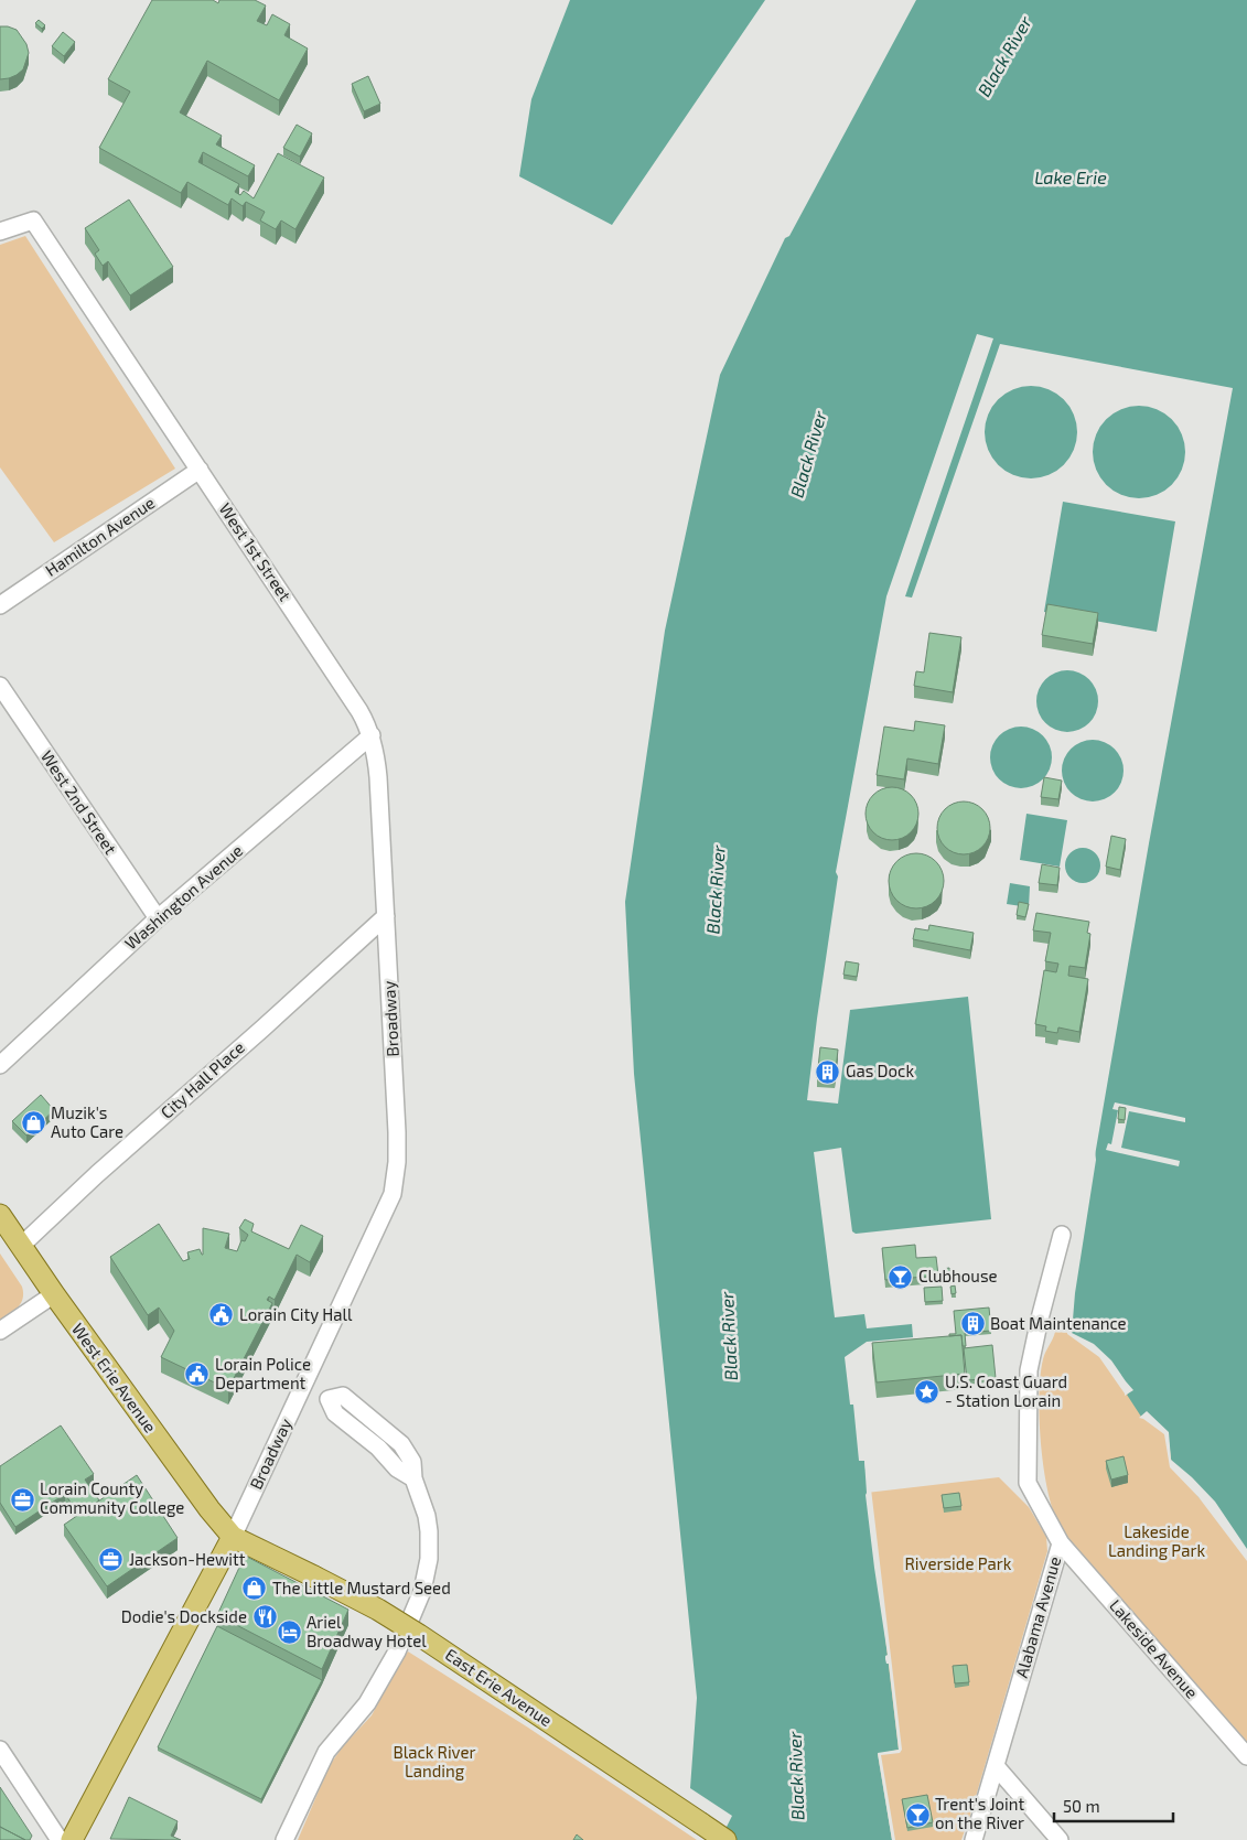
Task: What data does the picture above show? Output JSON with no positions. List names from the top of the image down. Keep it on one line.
{"streets":{"main road":["Broadway","West Erie Avenue","East Erie Avenue"],"street":["Hamilton Avenue","West 1st Street","West 2nd Street","Washington Avenue","City Hall Place","Alabama Avenue","Lakeside Avenue"]},"crossings":[["Hamilton Avenue","West 1st Street"],["West 1st Street","Washington Avenue"],["West 1st Street","Broadway"],["West 1st Street","City Hall Place"],["West 2nd Street","Washington Avenue"],["Broadway","City Hall Place"],["Broadway","West Erie Avenue"],["Broadway","East Erie Avenue"],["City Hall Place","West Erie Avenue"],["West Erie Avenue","East Erie Avenue"],["Alabama Avenue","Lakeside Avenue"]],"water":["Black River","Lake Erie"],"parks":["Lakeside Landing Park","Riverside Park","Black River Landing"],"places":{"building":["Gas Dock","Boat Maintenance"],"shop":["Muzik's Auto Care","The Little Mustard Seed"],"bar":["Clubhouse","Trent's Joint on the River"],"public building":["Lorain City Hall","Lorain Police Department"],"place":["U.S. Coast Guard - Station Lorain"],"office":["Lorain County Community College","Jackson-Hewitt"],"restaurant":["Dodie's Dockside"],"hotel":["Ariel Broadway Hotel"]},"scale_bar":"50 m"}
